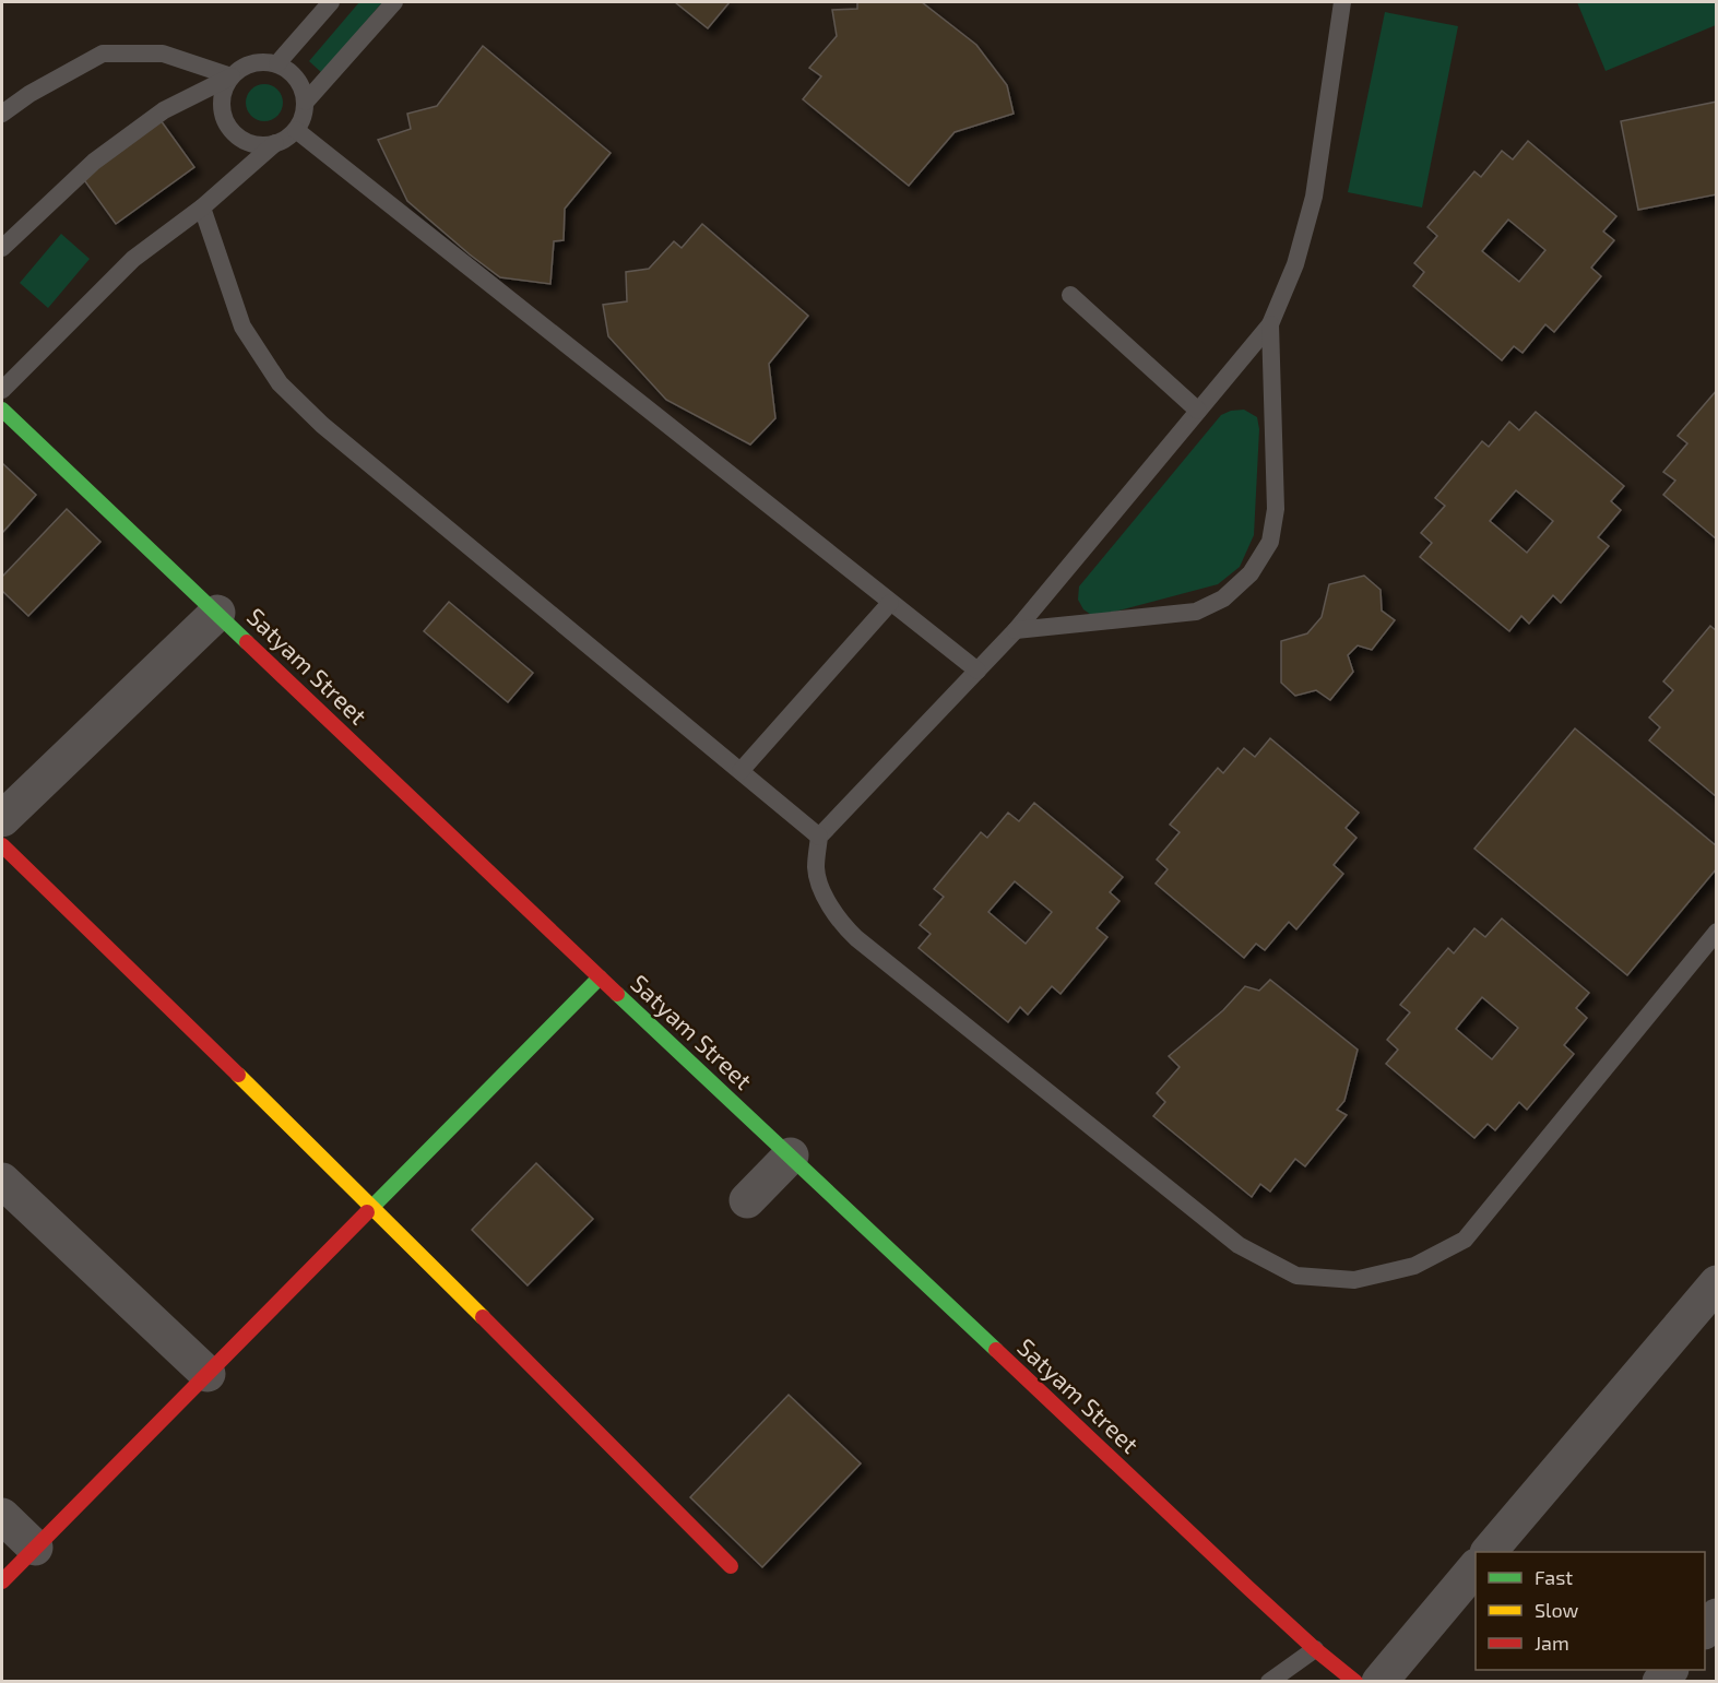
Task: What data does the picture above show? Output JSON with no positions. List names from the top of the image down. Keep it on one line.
{"streets":{"street":["Satyam Street"]},"legend":["Fast","Slow","Jam"]}
